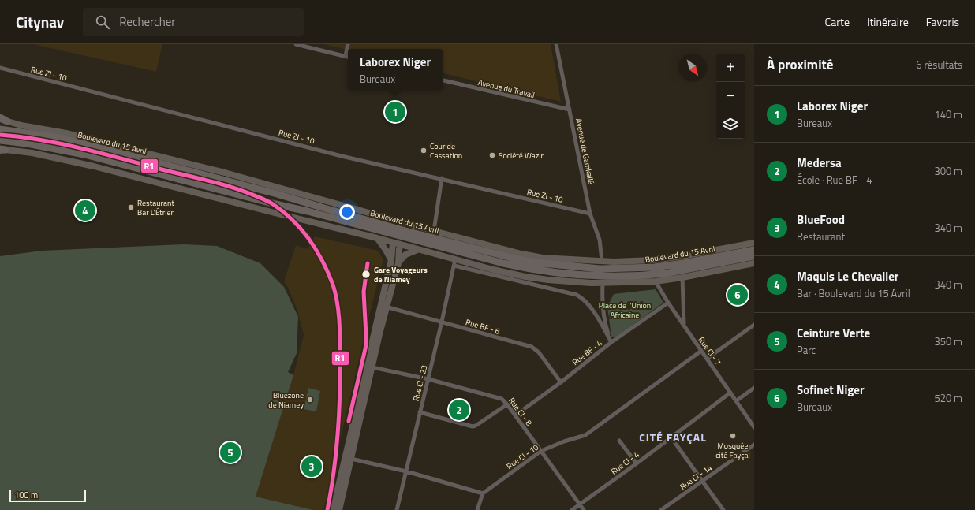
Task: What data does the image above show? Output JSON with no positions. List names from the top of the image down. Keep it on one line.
{"streets":{"highway":["Boulevard du 15 Avril"],"street":["Rue ZI - 10","Avenue du Travail","Avenue de Gamkallé","Rue BF - 6","Rue CI - 7","Rue BF - 4","Rue CI - 23","Rue CI - 8","Rue CI - 10","Rue CI - 4","Rue CI - 14"]},"crossings":[["Rue ZI - 10","Avenue de Gamkallé"],["Avenue du Travail","Avenue de Gamkallé"],["Boulevard du 15 Avril","Avenue de Gamkallé"],["Rue BF - 6","Rue BF - 4"],["Rue BF - 6","Rue CI - 23"],["Rue CI - 7","Rue BF - 4"],["Rue CI - 7","Rue CI - 10"],["Rue CI - 7","Rue CI - 4"],["Rue BF - 4","Rue CI - 8"],["Rue CI - 23","Rue CI - 8"],["Rue CI - 8","Rue CI - 10"],["Rue CI - 8","Rue CI - 4"]],"districts":["CITÉ FAYÇAL"],"parks":["Place de l'Union Africaine"],"places":["Cour de Cassation","Société Wazir","Restaurant Bar L’Étrier","Gare Voyageurs de Niamey","Bluezone de Niamey","Mosquée cité Fayçal"],"lines":["transit line R1"],"scale_bar":"100 m","north":"bottom right","page":{"header":"Citynav","search":"Rechercher","nav":["Carte","Itinéraire","Favoris"],"heading":["À proximité","6 résultats"],"popup":["Laborex Niger","Bureaux"],"map_buttons":["+","−"],"list":[{"mark":"1","name":"Laborex Niger","note":"Bureaux","value":"140 m"},{"mark":"2","name":"Medersa","note":"École · Rue BF - 4","value":"300 m"},{"mark":"3","name":"BlueFood","note":"Restaurant","value":"340 m"},{"mark":"4","name":"Maquis Le Chevalier","note":"Bar · Boulevard du 15 Avril","value":"340 m"},{"mark":"5","name":"Ceinture Verte","note":"Parc","value":"350 m"},{"mark":"6","name":"Sofinet Niger","note":"Bureaux","value":"520 m"}],"pins":["1","4","6","2","5","3"],"scale":"100 m"}}
